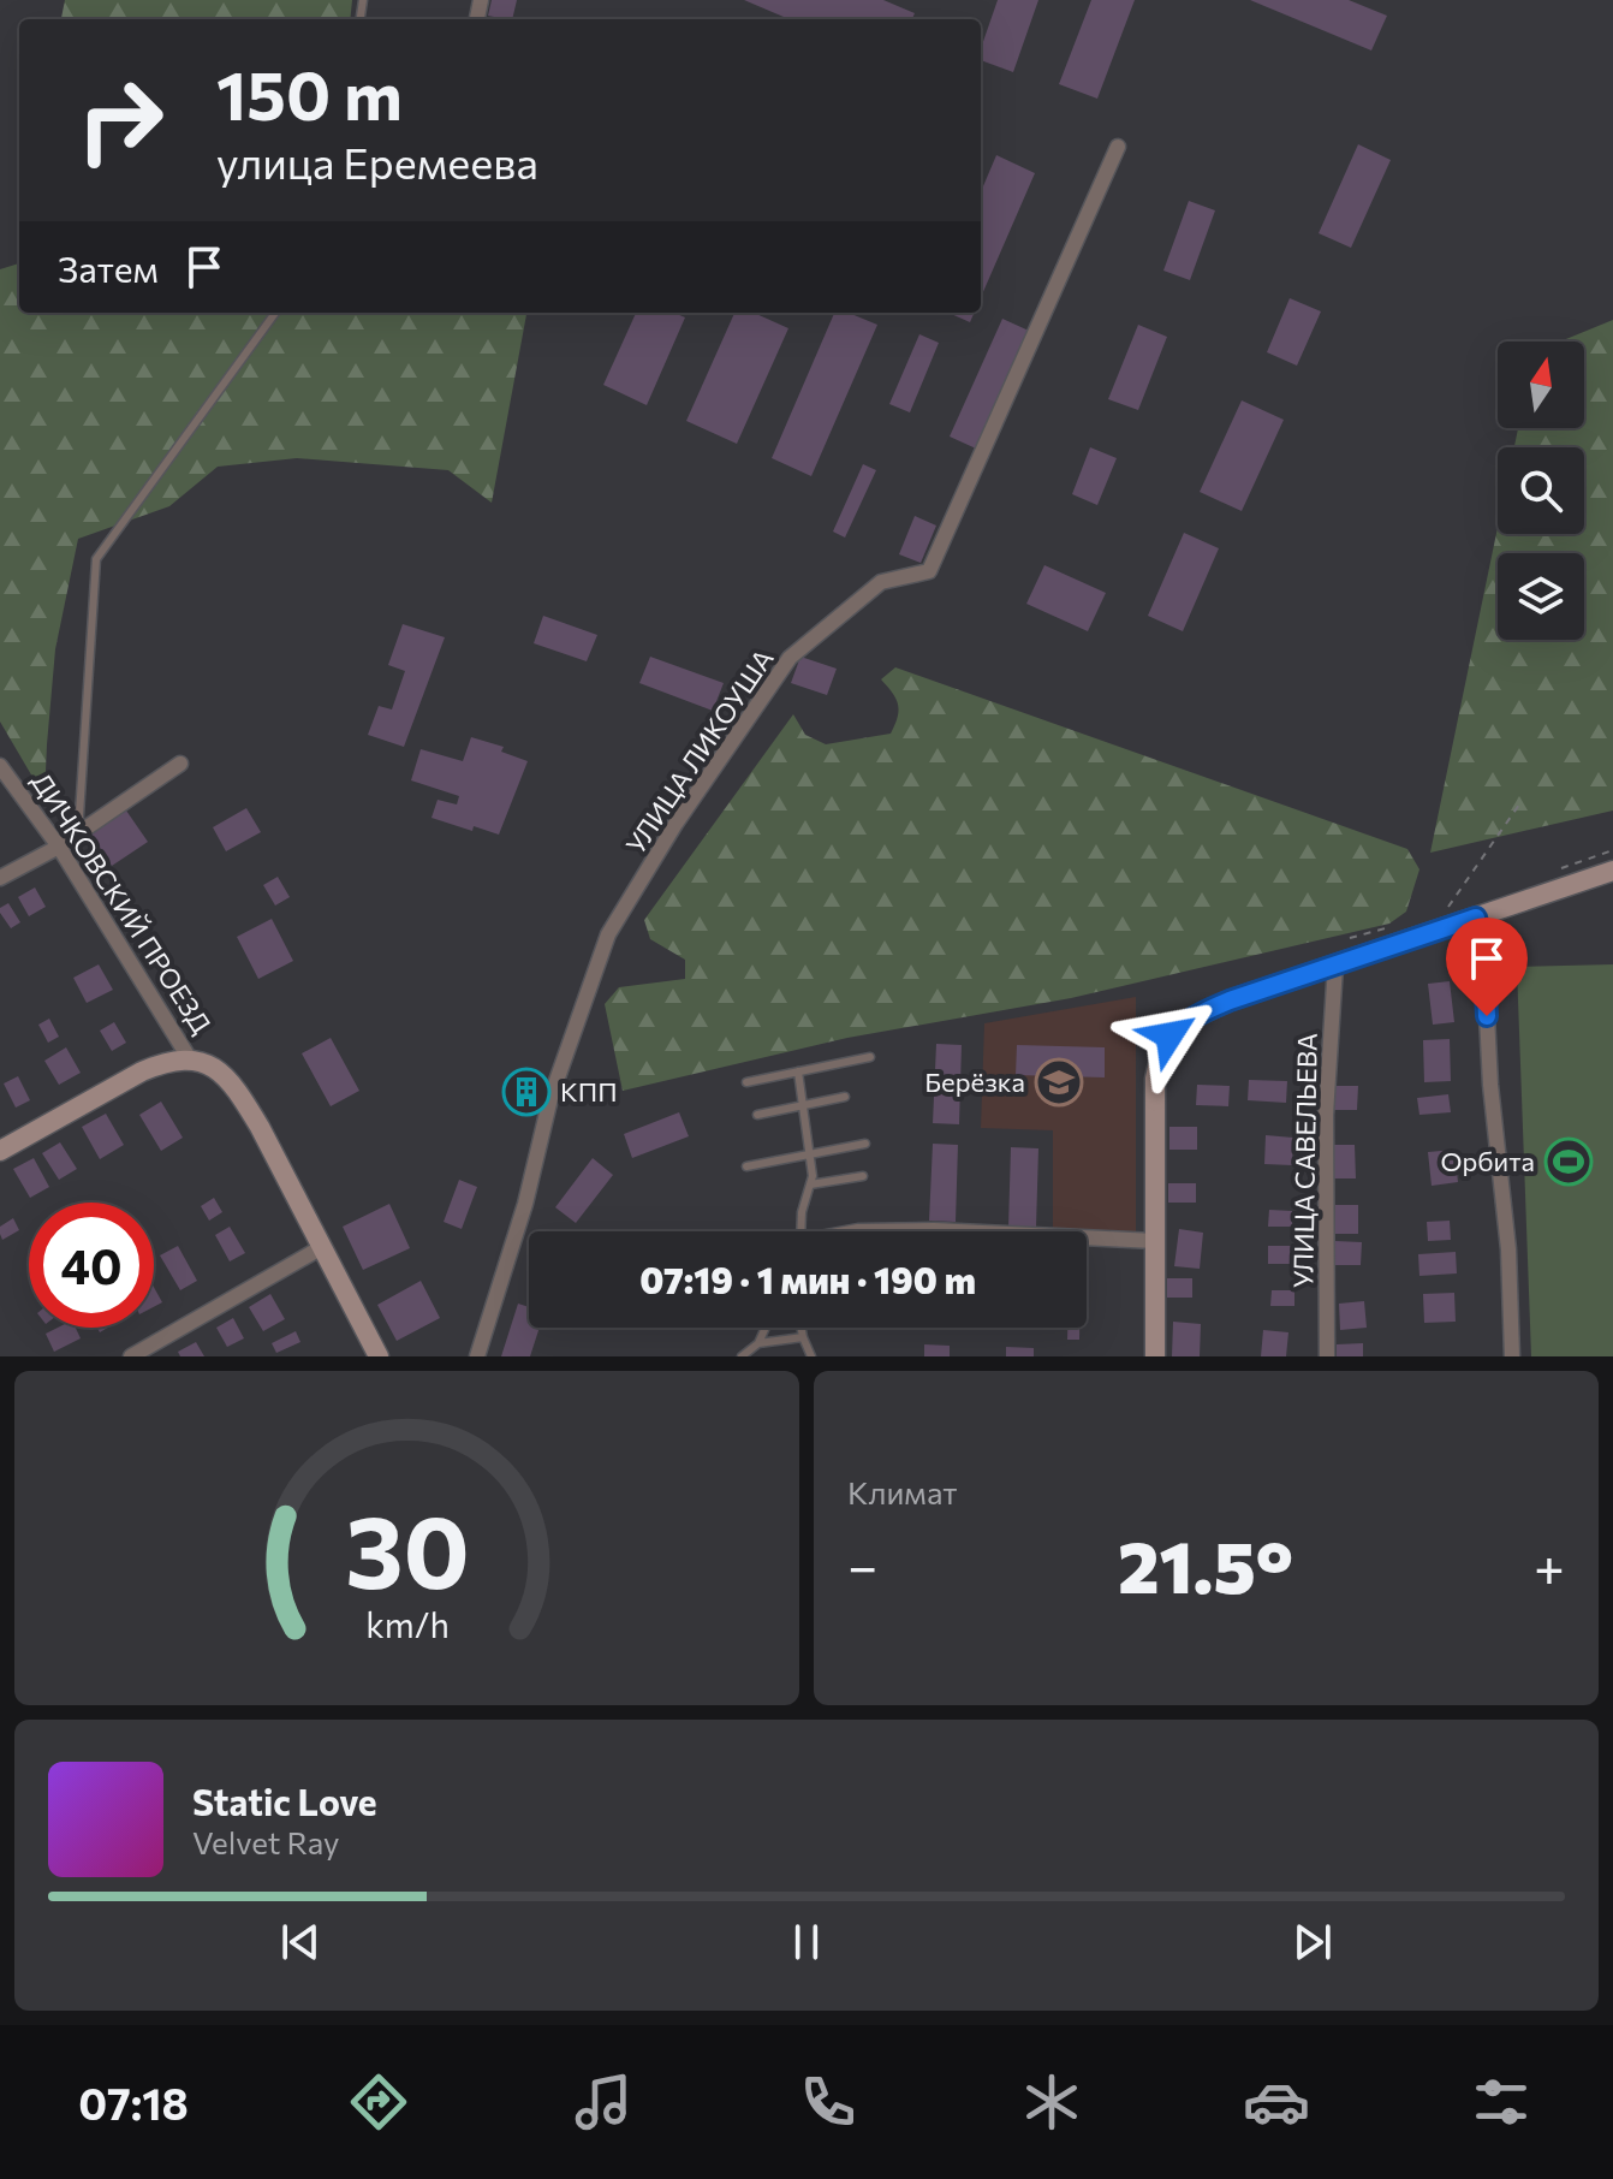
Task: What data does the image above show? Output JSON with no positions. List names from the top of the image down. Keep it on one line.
{"streets":{"street":["УЛИЦА ЛИКОУША","ДИЧКОВСКИЙ ПРОЕЗД","УЛИЦА САВЕЛЬЕВА"]},"places":{"school or university":["Берёзка"],"building":["КПП"],"sports":["Орбита"]},"north":"top","page":{"turn":["150 m","улица Еремеева"],"then":"Затем","limit":"40","trip":"07:19 · 1 мин · 190 m","tile":"Климат","heat":["−","21.5°","+"],"song":["Static Love","Velvet Ray"],"tabs":"07:18","gauge":["30","km/h"]}}
